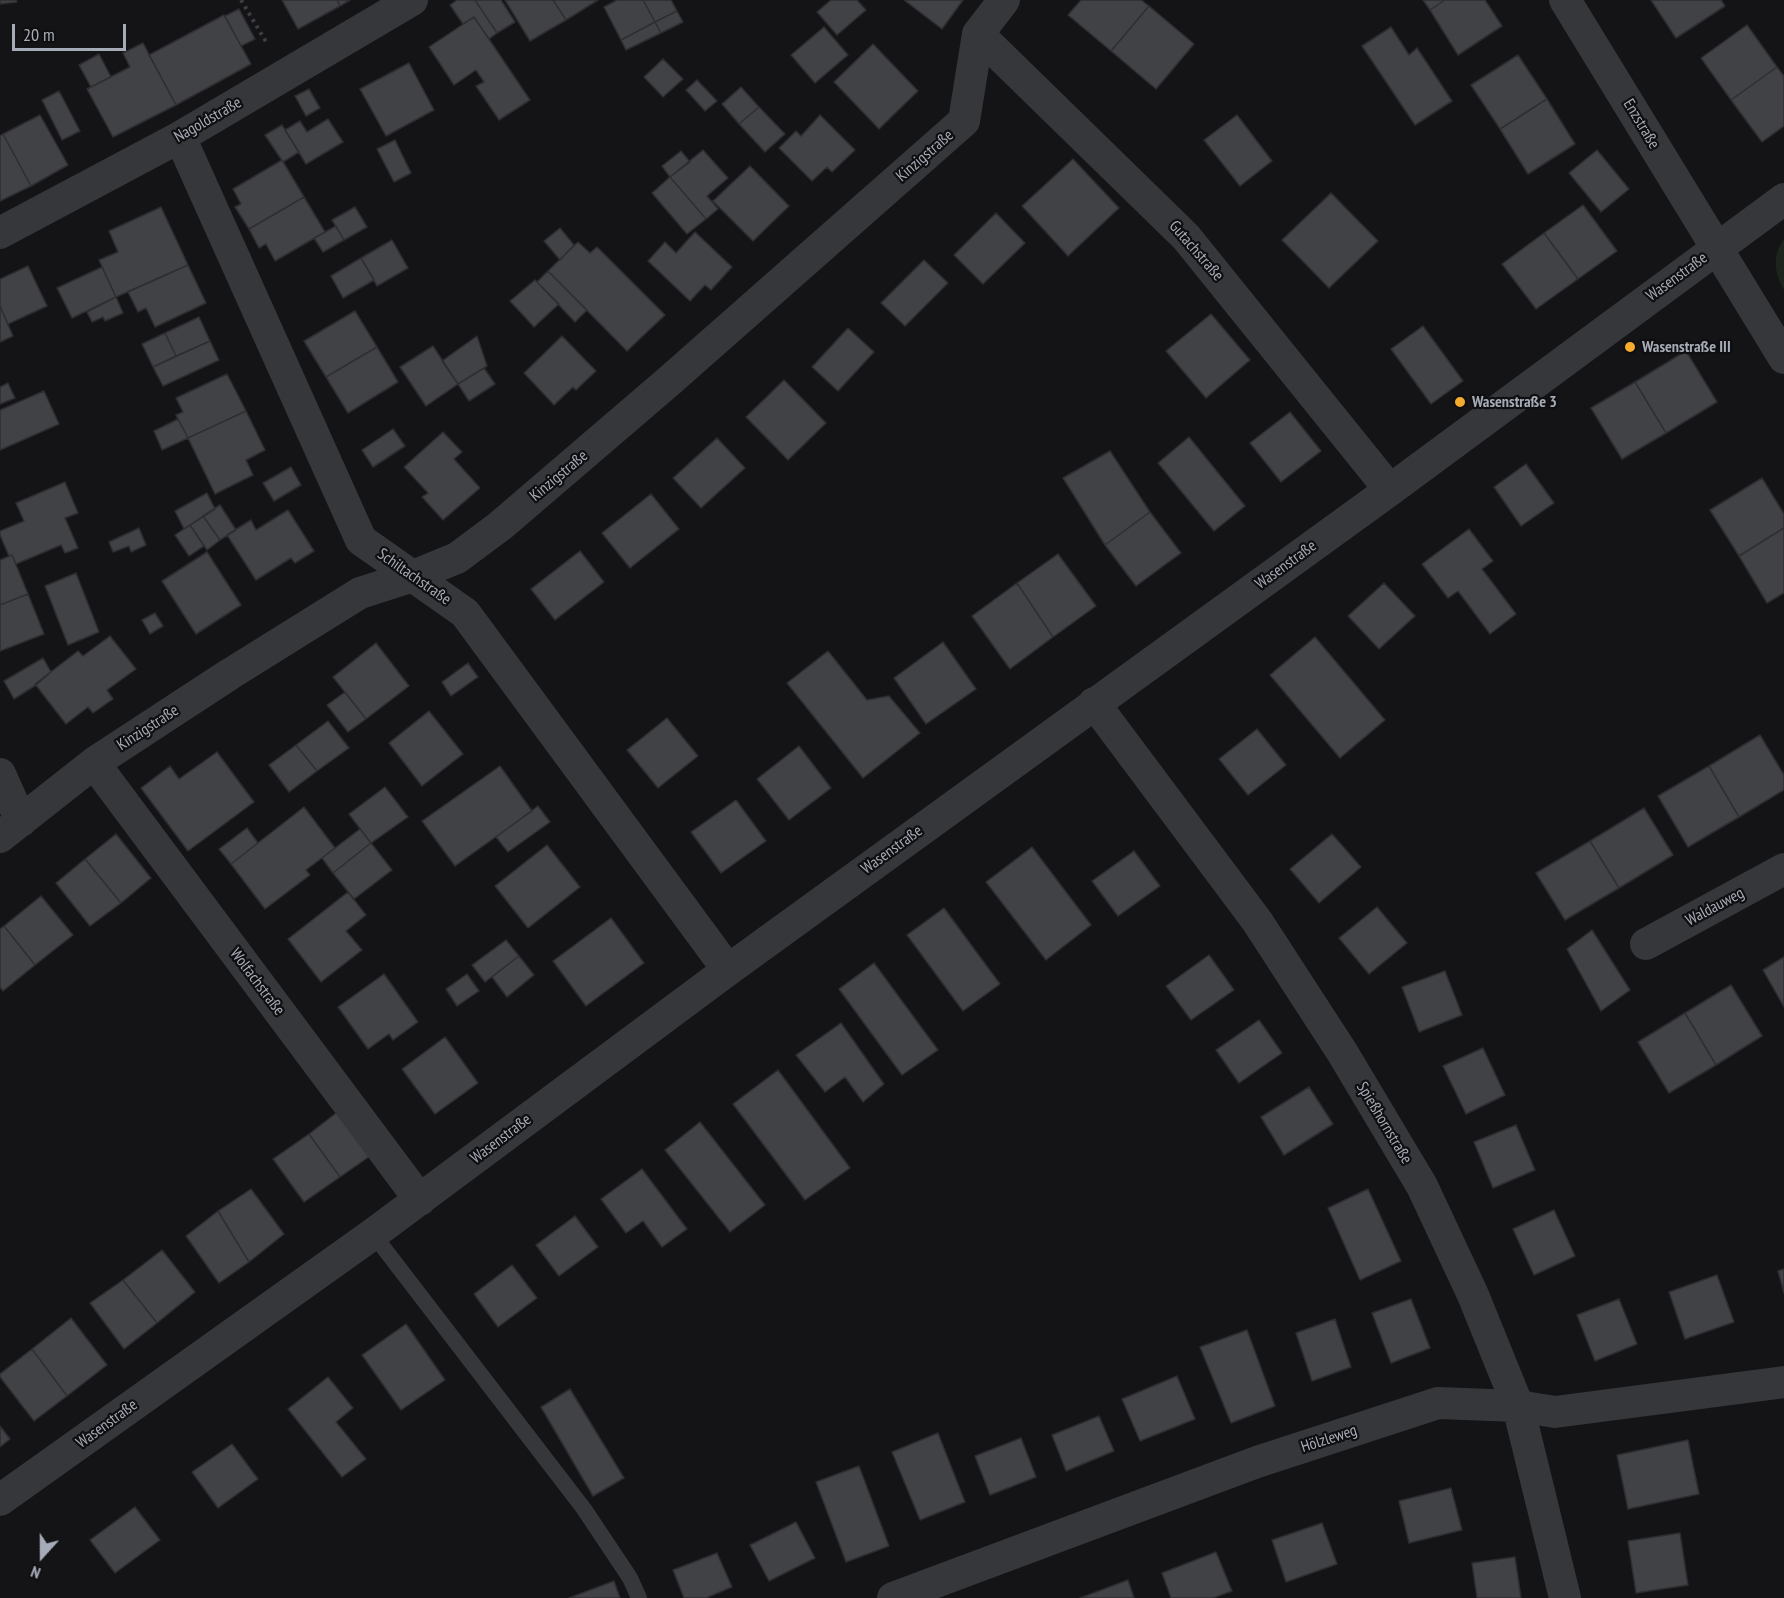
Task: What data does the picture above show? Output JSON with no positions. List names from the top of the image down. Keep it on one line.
{"streets":{"street":["Nagoldstraße","Enzstraße","Kinzigstraße","Gutachstraße","Wasenstraße","Schiltachstraße","Waldauweg","Wolfachstraße","Spießhornstraße","Hölzleweg"]},"crossings":[["Nagoldstraße","Schiltachstraße"],["Enzstraße","Wasenstraße"],["Kinzigstraße","Gutachstraße"],["Kinzigstraße","Schiltachstraße"],["Kinzigstraße","Wolfachstraße"],["Gutachstraße","Wasenstraße"],["Wasenstraße","Schiltachstraße"],["Wasenstraße","Wolfachstraße"],["Wasenstraße","Spießhornstraße"],["Spießhornstraße","Hölzleweg"]],"places":["Wasenstraße III","Wasenstraße 3"],"scale_bar":"20 m","north":"bottom"}
